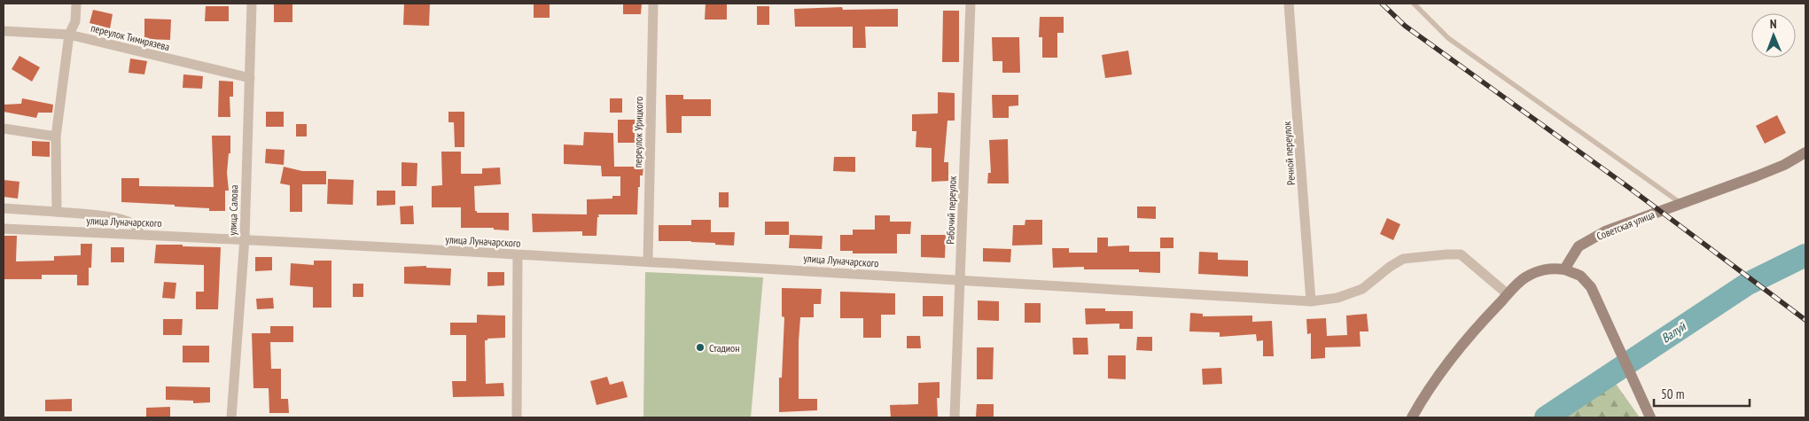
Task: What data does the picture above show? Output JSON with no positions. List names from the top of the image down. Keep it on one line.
{"streets":{"main road":["Советская улица"],"street":["переулок Тимирязева","переулок Урицкого","Речной переулок","улица Салова","Рабочий переулок","улица Луначарского"]},"crossings":[["переулок Тимирязева","улица Салова"],["переулок Урицкого","улица Луначарского"],["Речной переулок","улица Луначарского"],["улица Салова","улица Луначарского"],["Рабочий переулок","улица Луначарского"]],"water":["Валуй"],"places":["Стадион"],"scale_bar":"50 m","north":"top"}
